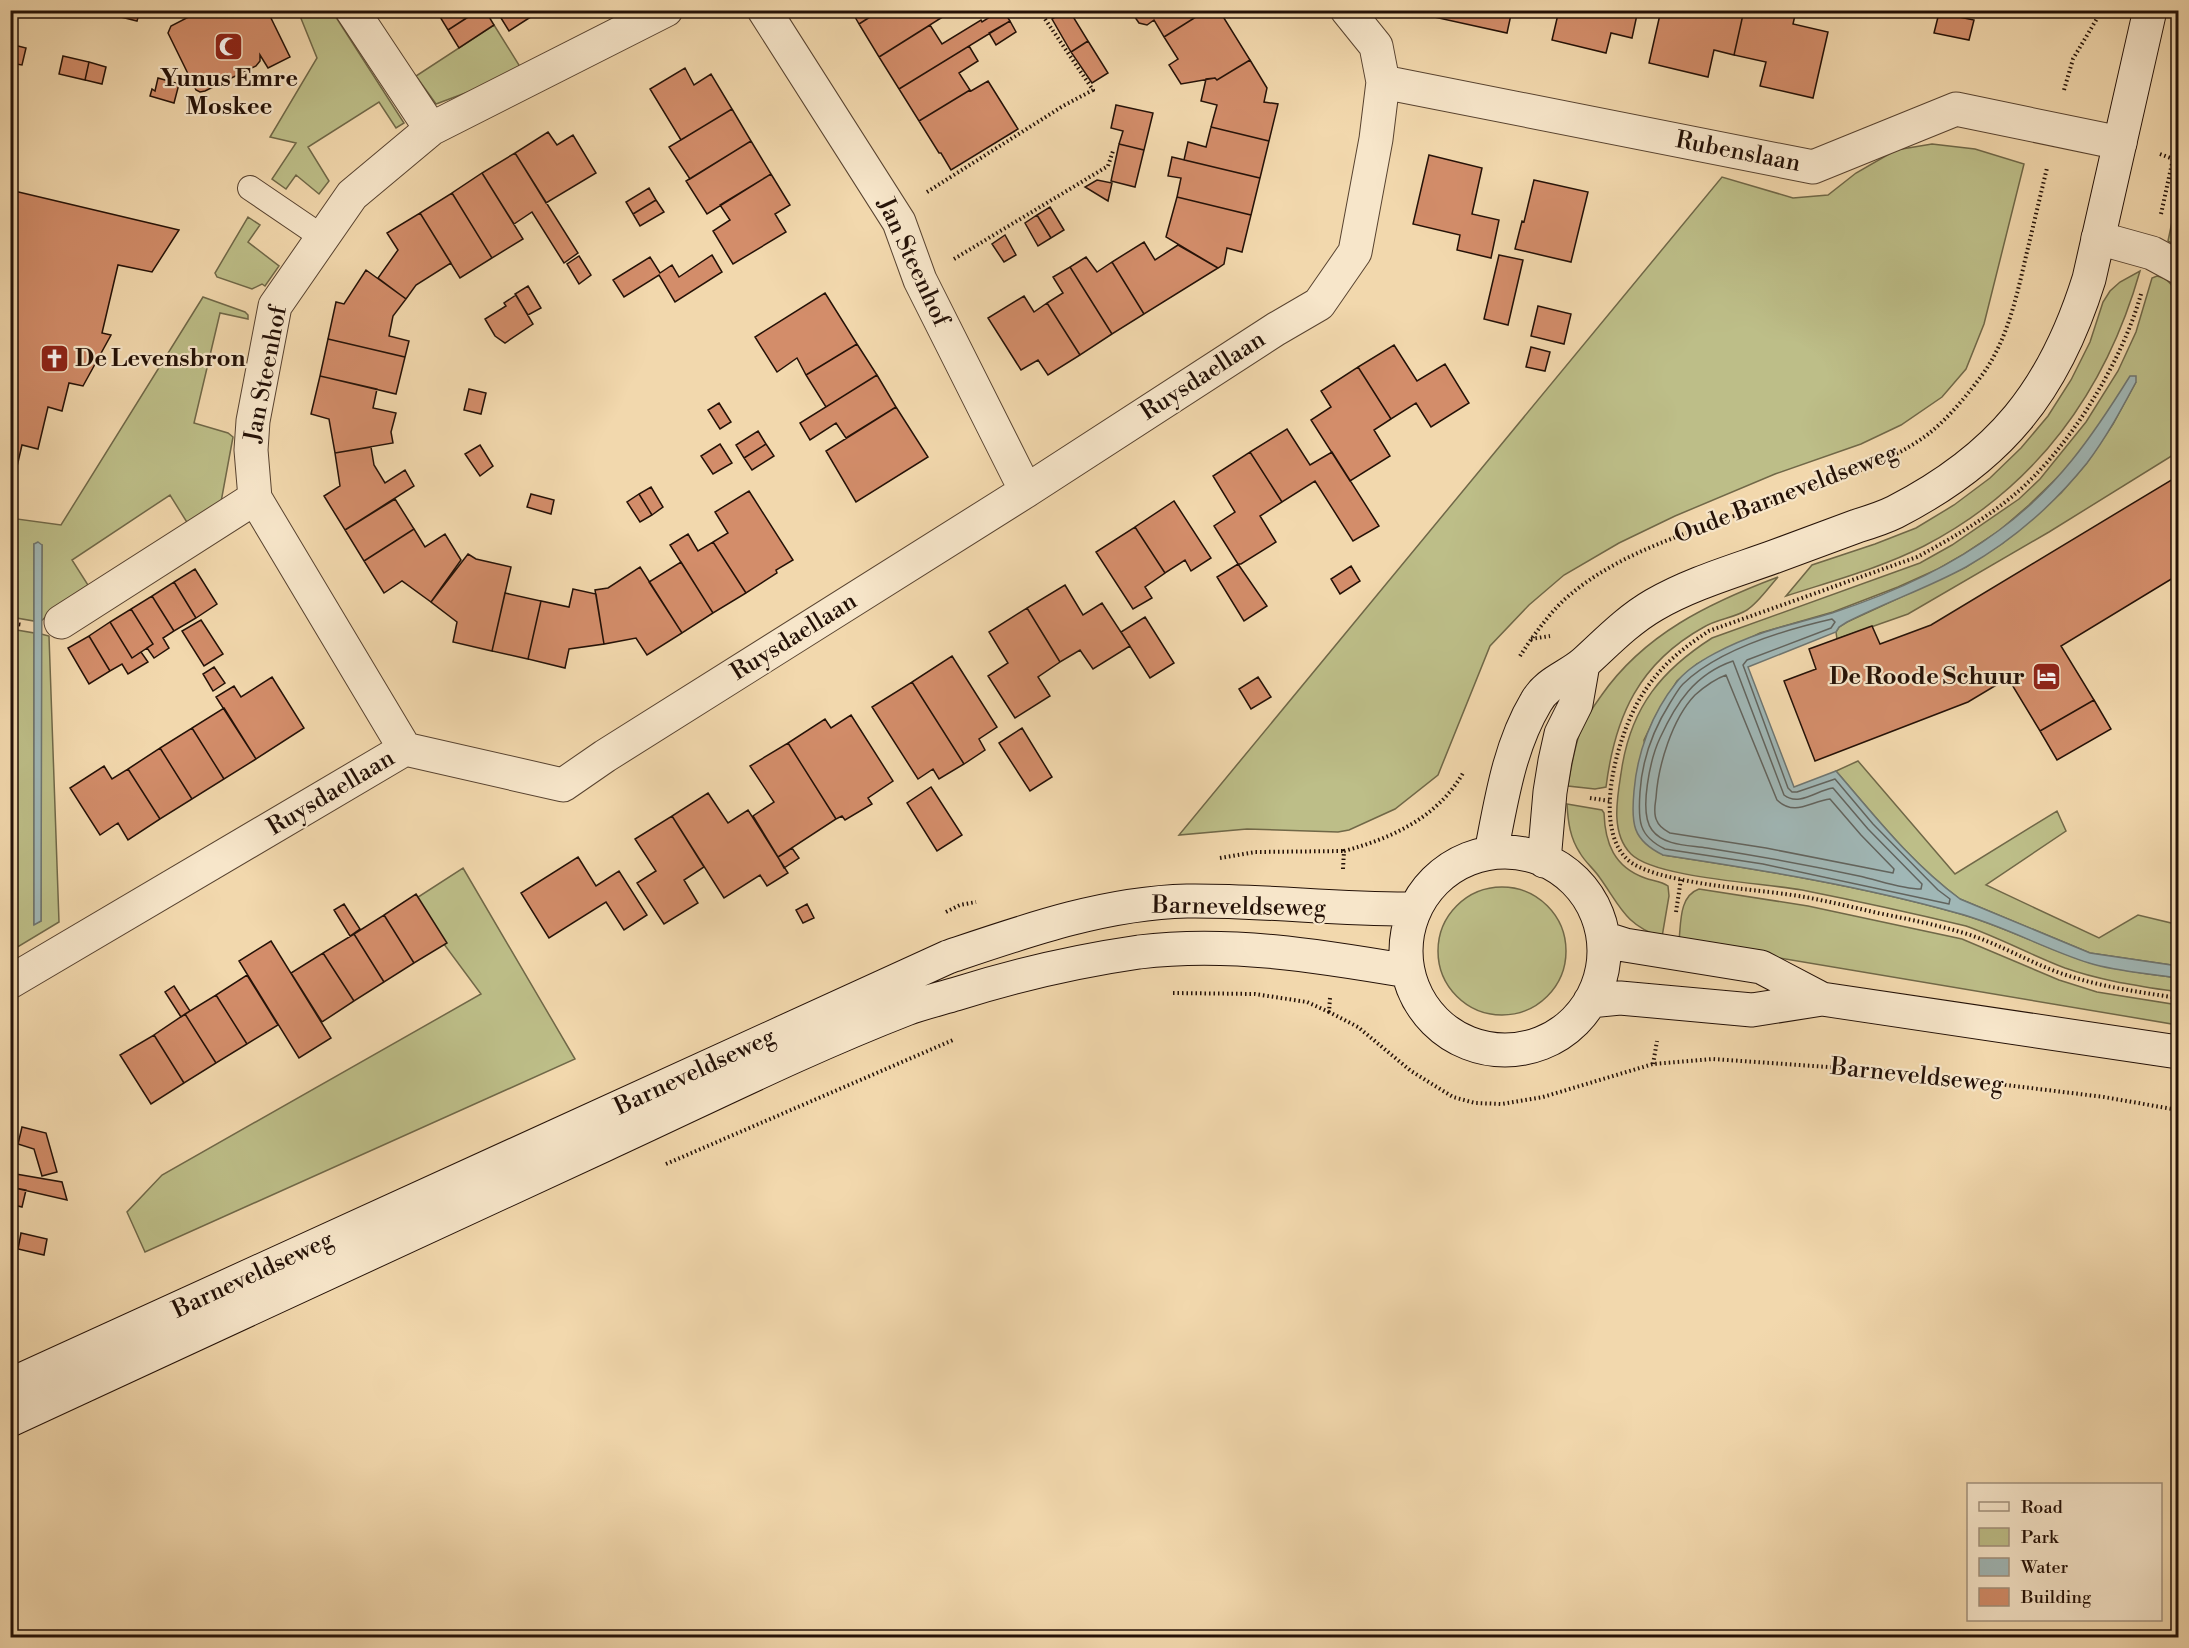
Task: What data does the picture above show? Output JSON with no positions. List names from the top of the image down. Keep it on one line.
{"streets":{"street":["Rubenslaan","Jan Steenhof","Ruysdaellaan","Barneveldseweg"],"path":["Oude Barneveldseweg"]},"crossings":[["Rubenslaan","Ruysdaellaan"],["Rubenslaan","Oude Barneveldseweg"],["Jan Steenhof","Ruysdaellaan"]],"places":{"mosque":["Yunus Emre Moskee"],"church":["De Levensbron"],"hotel":["De Roode Schuur"]},"legend":["Road","Park","Water","Building"]}
